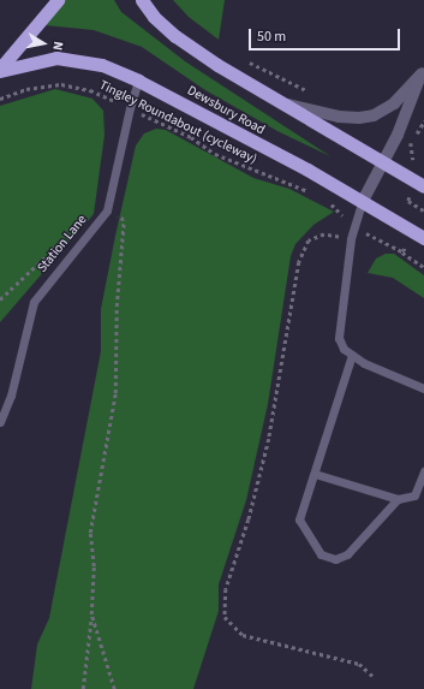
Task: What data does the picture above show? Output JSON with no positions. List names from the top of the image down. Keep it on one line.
{"streets":{"highway":["Dewsbury Road"],"lane":["Station Lane"],"path":["Tingley Roundabout (cycleway)"]},"crossings":[["Dewsbury Road","Station Lane"],["Tingley Roundabout (cycleway)","Station Lane"]],"scale_bar":"50 m","north":"right"}
